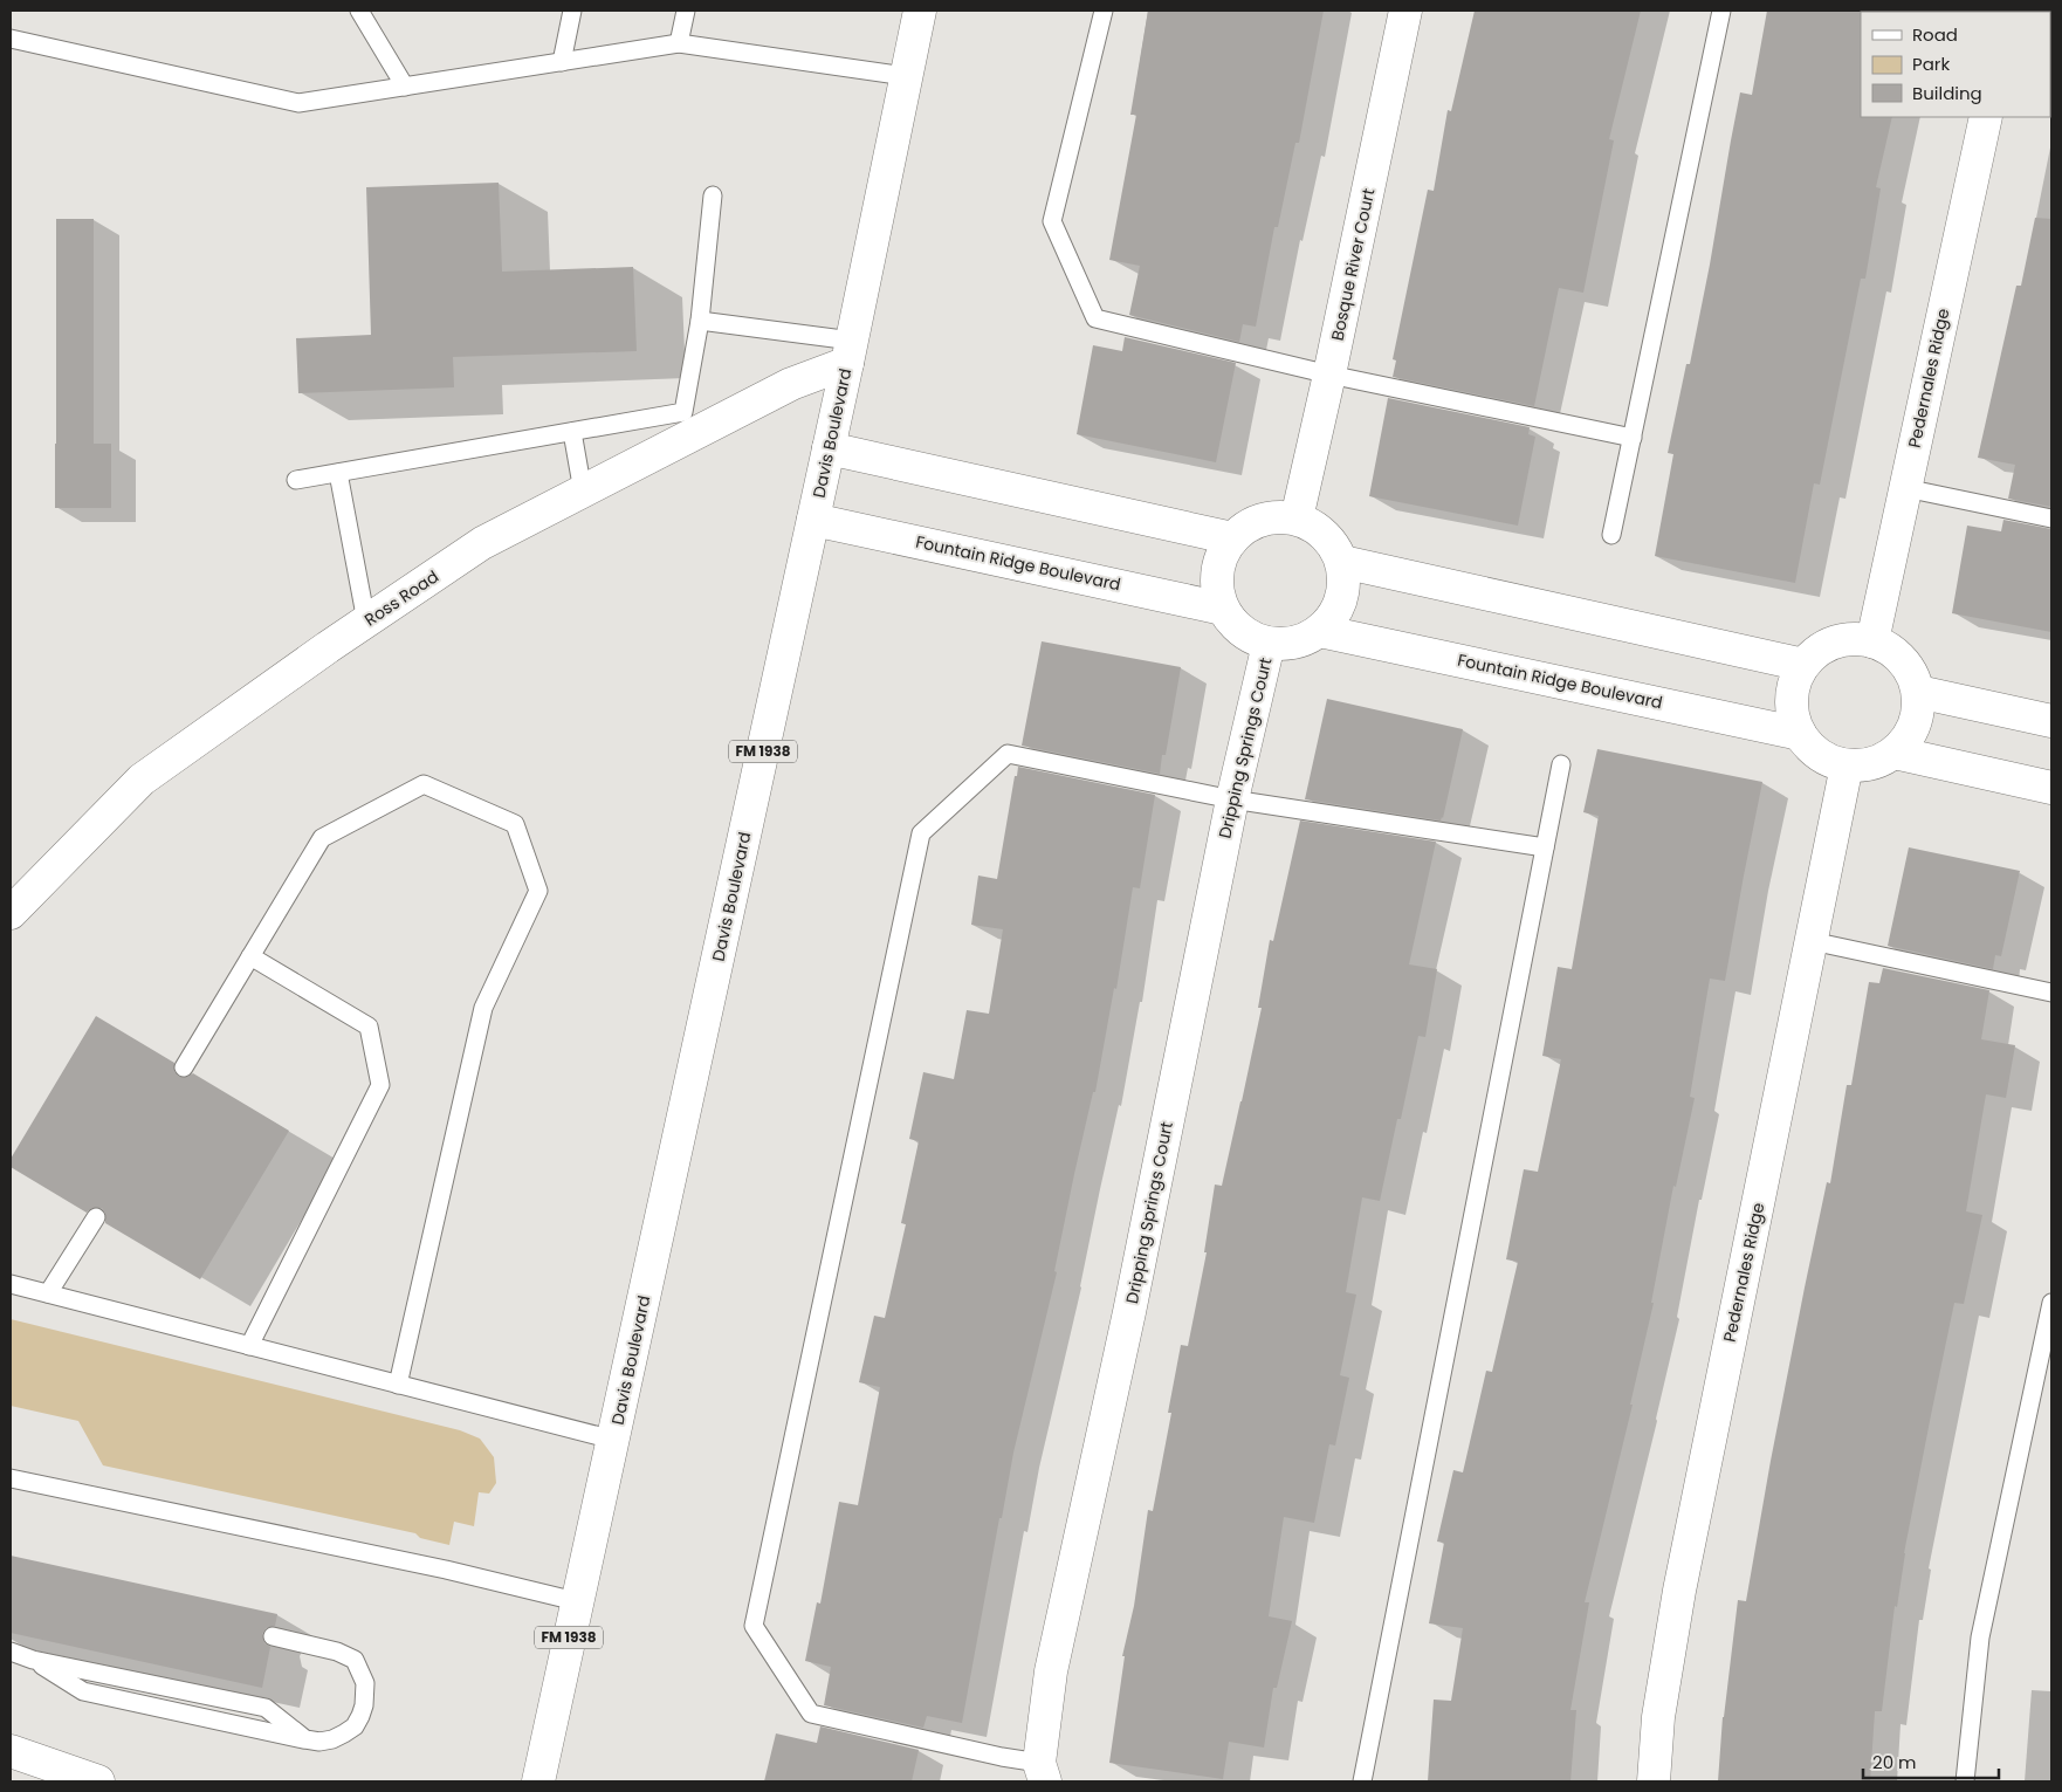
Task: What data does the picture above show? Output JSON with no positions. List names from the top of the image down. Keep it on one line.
{"streets":{"street":["Bosque River Court","Pedernales Ridge","Davis Boulevard","Fountain Ridge Boulevard","Ross Road","Dripping Springs Court","FM 1938"]},"crossings":[["Bosque River Court","Fountain Ridge Boulevard"],["Bosque River Court","Dripping Springs Court"],["Pedernales Ridge","Fountain Ridge Boulevard"],["Davis Boulevard","Fountain Ridge Boulevard"],["Davis Boulevard","Ross Road"],["Fountain Ridge Boulevard","Dripping Springs Court"]],"legend":["Road","Park","Building"],"scale_bar":"20 m"}
